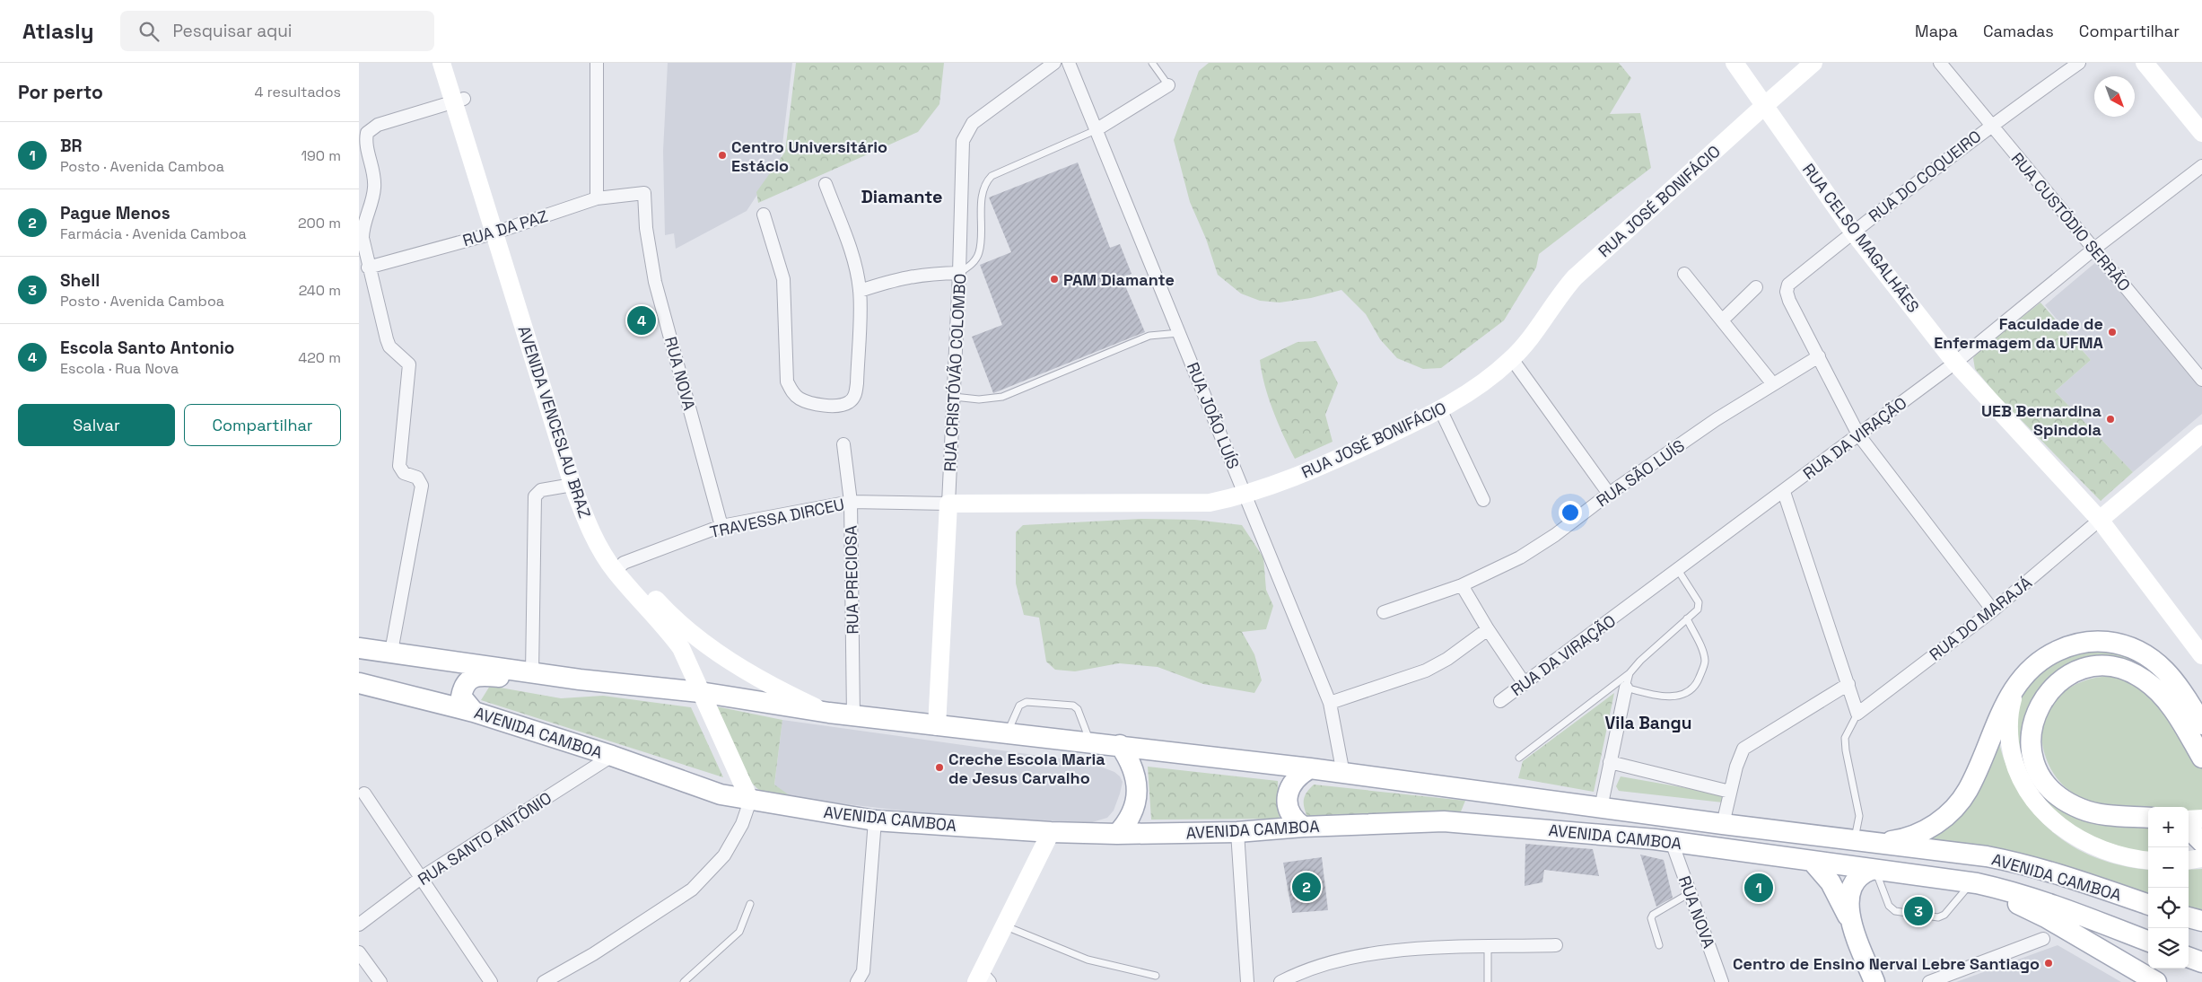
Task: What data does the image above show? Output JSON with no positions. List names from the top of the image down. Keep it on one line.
{"streets":{"main road":["RUA JOSÉ BONIFÁCIO","RUA CELSO MAGALHÃES","RUA CRISTÓVÃO COLOMBO","AVENIDA VENCESLAU BRAZ","AVENIDA CAMBOA"],"street":["RUA DO COQUEIRO","RUA CUSTÓDIO SERRÃO","RUA DA PAZ","RUA NOVA","RUA JOÃO LUÍS","RUA DA VIRAÇÃO","RUA SÃO LUÍS","TRAVESSA DIRCEU","RUA PRECIOSA","RUA DO MARAJÁ","RUA SANTO ANTÔNIO"]},"crossings":[["RUA DO COQUEIRO","RUA CUSTÓDIO SERRÃO"],["RUA DO COQUEIRO","RUA CELSO MAGALHÃES"],["RUA DO COQUEIRO","RUA SÃO LUÍS"],["RUA JOSÉ BONIFÁCIO","RUA CELSO MAGALHÃES"],["RUA JOSÉ BONIFÁCIO","RUA CRISTÓVÃO COLOMBO"],["RUA JOSÉ BONIFÁCIO","RUA JOÃO LUÍS"],["RUA JOSÉ BONIFÁCIO","TRAVESSA DIRCEU"],["RUA CUSTÓDIO SERRÃO","RUA DA VIRAÇÃO"],["RUA DA PAZ","RUA NOVA"],["RUA DA PAZ","AVENIDA VENCESLAU BRAZ"],["RUA CELSO MAGALHÃES","RUA DA VIRAÇÃO"],["RUA CELSO MAGALHÃES","RUA DO MARAJÁ"],["RUA CRISTÓVÃO COLOMBO","TRAVESSA DIRCEU"],["RUA CRISTÓVÃO COLOMBO","AVENIDA CAMBOA"],["RUA NOVA","TRAVESSA DIRCEU"],["RUA NOVA","AVENIDA CAMBOA"],["RUA JOÃO LUÍS","AVENIDA CAMBOA"],["AVENIDA VENCESLAU BRAZ","TRAVESSA DIRCEU"],["AVENIDA VENCESLAU BRAZ","AVENIDA CAMBOA"],["TRAVESSA DIRCEU","RUA PRECIOSA"],["RUA PRECIOSA","AVENIDA CAMBOA"],["AVENIDA CAMBOA","RUA SANTO ANTÔNIO"]],"districts":["Diamante","Vila Bangu"],"places":["Centro Universitário Estácio","PAM Diamante","Faculdade de Enfermagem da UFMA","UEB Bernardina Spindola","Creche Escola Maria de Jesus Carvalho","Centro de Ensino Nerval Lebre Santiago"],"north":"bottom right","page":{"header":"Atlasly","search":"Pesquisar aqui","nav":["Mapa","Camadas","Compartilhar"],"heading":["Por perto","4 resultados"],"list":[{"mark":"1","name":"BR","note":"Posto · Avenida Camboa","value":"190 m"},{"mark":"2","name":"Pague Menos","note":"Farmácia · Avenida Camboa","value":"200 m"},{"mark":"3","name":"Shell","note":"Posto · Avenida Camboa","value":"240 m"},{"mark":"4","name":"Escola Santo Antonio","note":"Escola · Rua Nova","value":"420 m"}],"pins":["4","2","1","3"],"buttons":["Salvar","Compartilhar"],"map_buttons":["+","−"]}}
